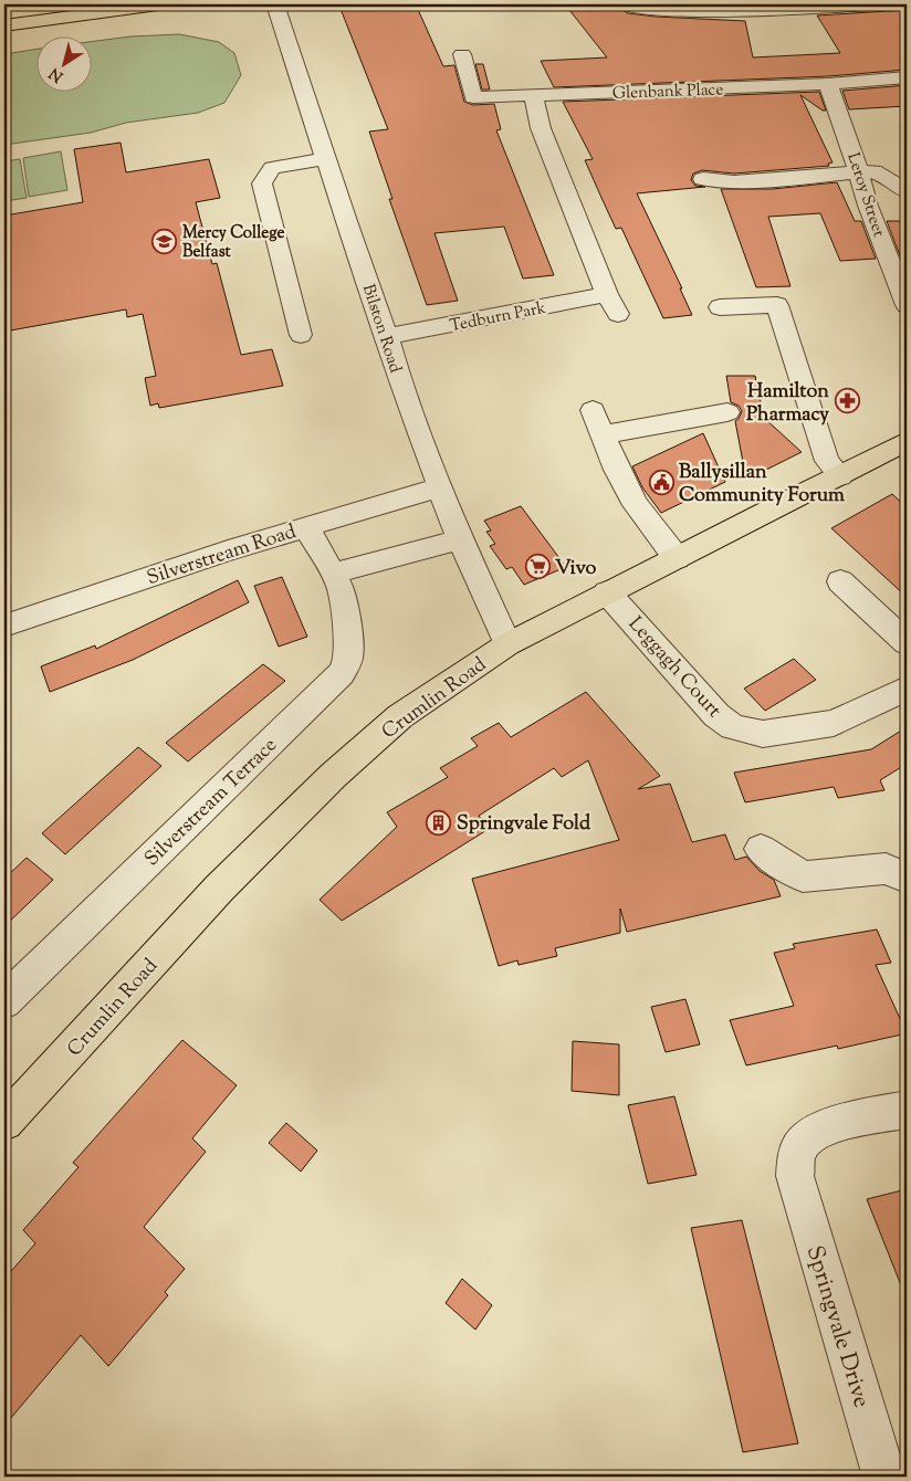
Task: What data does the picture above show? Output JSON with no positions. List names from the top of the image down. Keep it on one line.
{"streets":{"main road":["Crumlin Road"],"street":["Glenbank Place","Leroy Street","Tedburn Park","Bilston Road","Silverstream Road","Leggagh Court","Silverstream Terrace","Springvale Drive"]},"crossings":[["Glenbank Place","Leroy Street"],["Glenbank Place","Tedburn Park"],["Tedburn Park","Bilston Road"],["Bilston Road","Silverstream Road"],["Bilston Road","Crumlin Road"],["Silverstream Road","Silverstream Terrace"],["Leggagh Court","Crumlin Road"]],"places":{"school or university":["Mercy College Belfast"],"pharmacy":["Hamilton Pharmacy"],"public building":["Ballysillan Community Forum"],"supermarket":["Vivo"],"building":["Springvale Fold"]},"north":"bottom left"}
